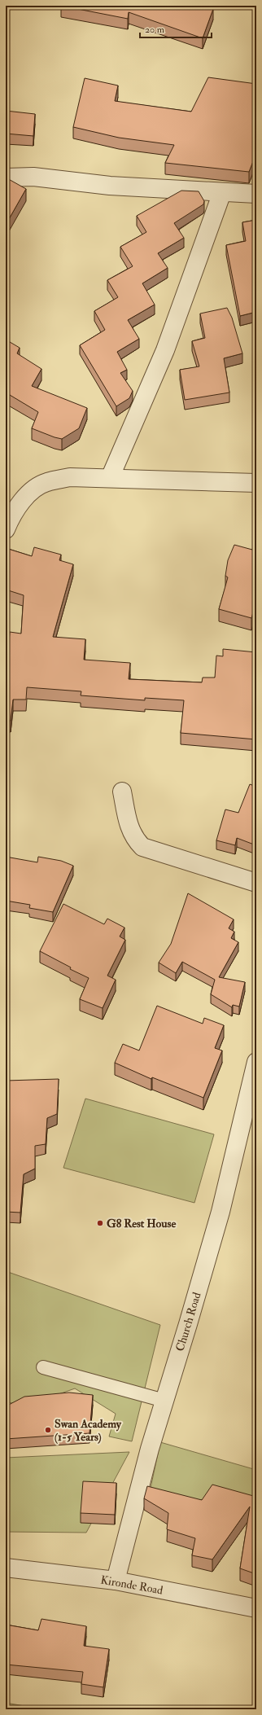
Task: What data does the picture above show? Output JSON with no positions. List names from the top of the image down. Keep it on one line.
{"streets":{"street":["Church Road","Kironde Road"]},"crossings":[["Church Road","Kironde Road"]],"places":["G8 Rest House","Swan Academy (1-5 Years)"],"scale_bar":"20 m"}
